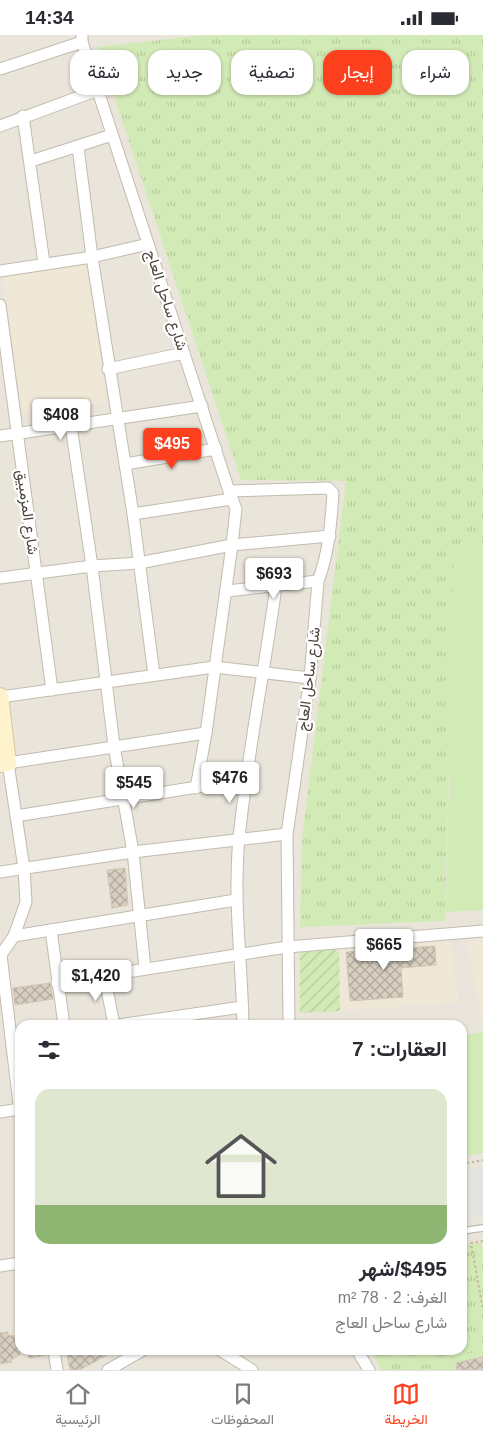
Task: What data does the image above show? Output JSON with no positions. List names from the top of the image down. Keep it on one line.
{"streets":{"street":["شارع ساحل العاج","شارع المزمبيق"]},"page":{"status":"14:34","chip":["شراء","إيجار","تصفية","جديد","شقة"],"price":["$408","$495","$693","$476","$545","$665","$1,420"],"heading":"العقارات: 7","list":[{"name":"$495/شهر","note":"الغرف: 2 · 78 m² · شارع ساحل العاج"}],"tabs":["الخريطة","المحفوظات","الرئيسية"]}}
